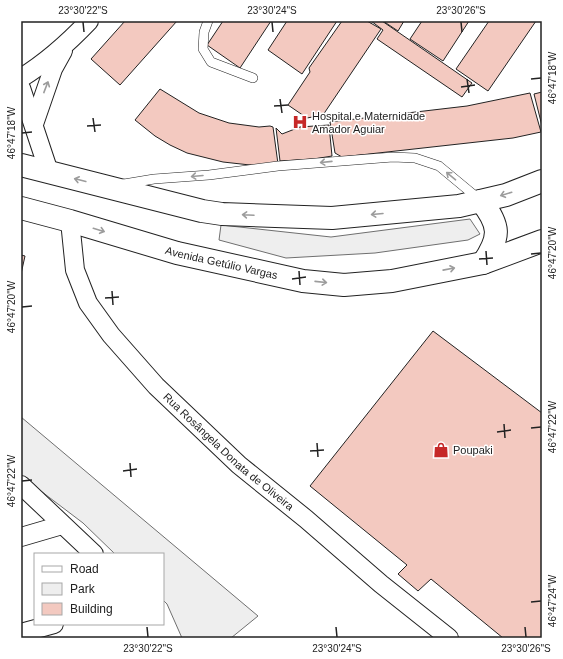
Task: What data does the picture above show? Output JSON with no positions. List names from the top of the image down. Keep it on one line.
{"streets":{"main road":["Avenida Getúlio Vargas"],"street":["Rua Rosângela Donata de Oliveira"]},"crossings":[["Avenida Getúlio Vargas","Rua Rosângela Donata de Oliveira"]],"places":{"hospital":["Hospital e Maternidade Amador Aguiar"],"shop":["Poupaki"]},"legend":["Road","Park","Building"],"coordinates":["23°30'22\"S","23°30'24\"S","23°30'26\"S","46°47'18\"W","46°47'20\"W","46°47'22\"W","46°47'24\"W"]}
